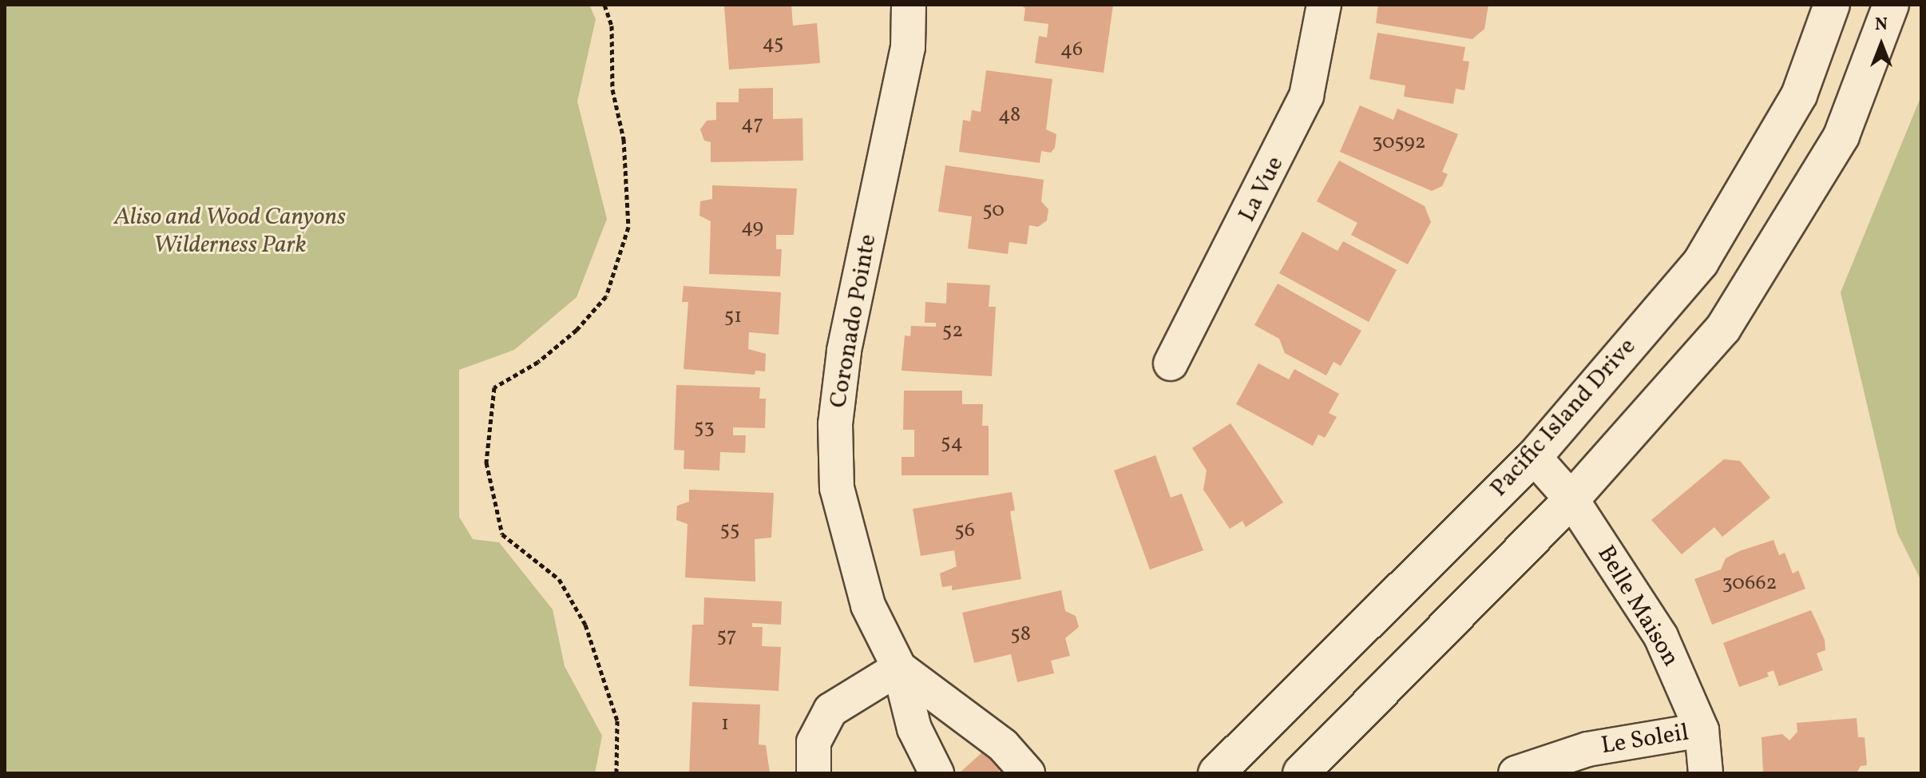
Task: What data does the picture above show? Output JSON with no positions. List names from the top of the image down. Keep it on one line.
{"streets":{"main road":["Pacific Island Drive"],"street":["La Vue","Coronado Pointe","Belle Maison","Le Soleil"]},"crossings":[["Pacific Island Drive","Belle Maison"],["Belle Maison","Le Soleil"]],"parks":["Aliso and Wood Canyons Wilderness Park"],"house_numbers":["45","46","48","47","30592","50","49","51","52","53","54","55","56","30662","58","57","1"],"north":"top"}
